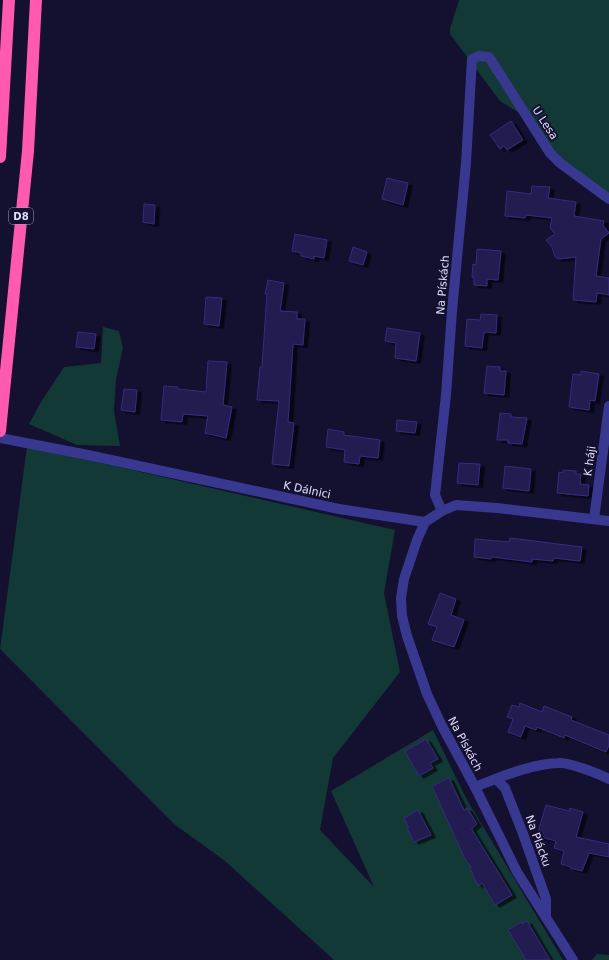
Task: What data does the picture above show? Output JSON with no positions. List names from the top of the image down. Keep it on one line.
{"streets":{"highway":["D8"],"street":["U Lesa","Na Pískách","K háji","K Dálnici","Na Plácku"]},"crossings":[["U Lesa","Na Pískách"],["Na Pískách","K Dálnici"],["Na Pískách","Na Plácku"]]}
